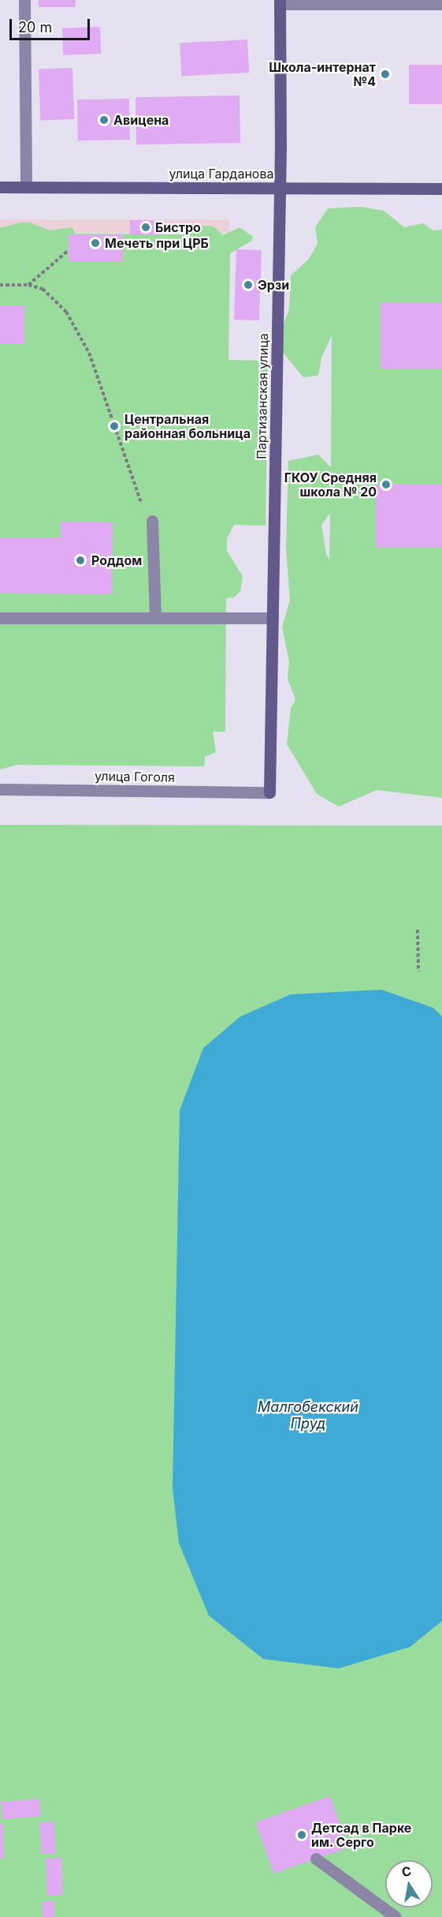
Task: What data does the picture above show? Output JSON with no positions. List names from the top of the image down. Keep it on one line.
{"streets":{"street":["улица Гарданова","Партизанская улица","улица Гоголя"]},"crossings":[["улица Гарданова","Партизанская улица"],["Партизанская улица","улица Гоголя"]],"water":["Малгобекский Пруд"],"places":["Школа-интернат №4","Авицена","Бистро","Мечеть при ЦРБ","Эрзи","Центральная районная больница","ГКОУ Средняя школа № 20","Роддом","Детсад в Парке им. Серго"],"scale_bar":"20 m","north":"top"}
